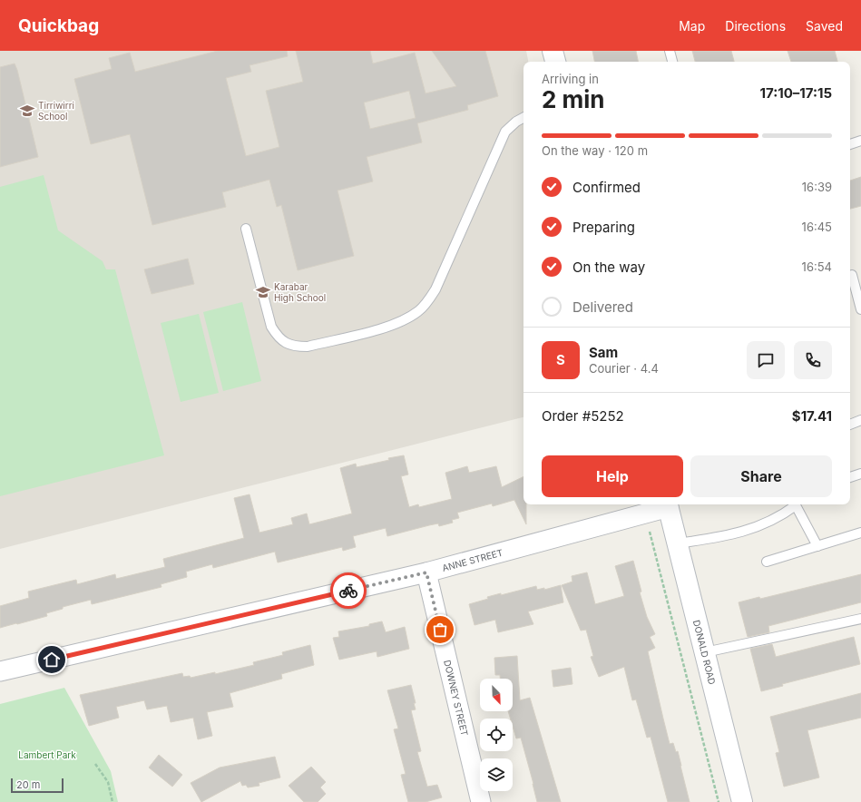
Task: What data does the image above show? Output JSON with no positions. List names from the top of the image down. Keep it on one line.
{"streets":{"street":["ANNE STREET","DONALD ROAD","DOWNEY STREET"]},"crossings":[["ANNE STREET","DONALD ROAD"],["ANNE STREET","DOWNEY STREET"]],"parks":["Lambert Park"],"places":{"school or university":["Tirriwirri School","Karabar High School"]},"scale_bar":"20 m","north":"bottom right","page":{"header":"Quickbag","nav":["Map","Directions","Saved"],"heading":["2 min","Arriving in","17:10–17:15"],"panel":["Sam","Courier · 4.4","Order #5252","$17.41"],"bar":"On the way · 120 m","list":[["Confirmed","16:39"],["Preparing","16:45"],["On the way","16:54"],"Delivered"],"round":"S","buttons":["Help","Share"],"scale":"20 m"}}
